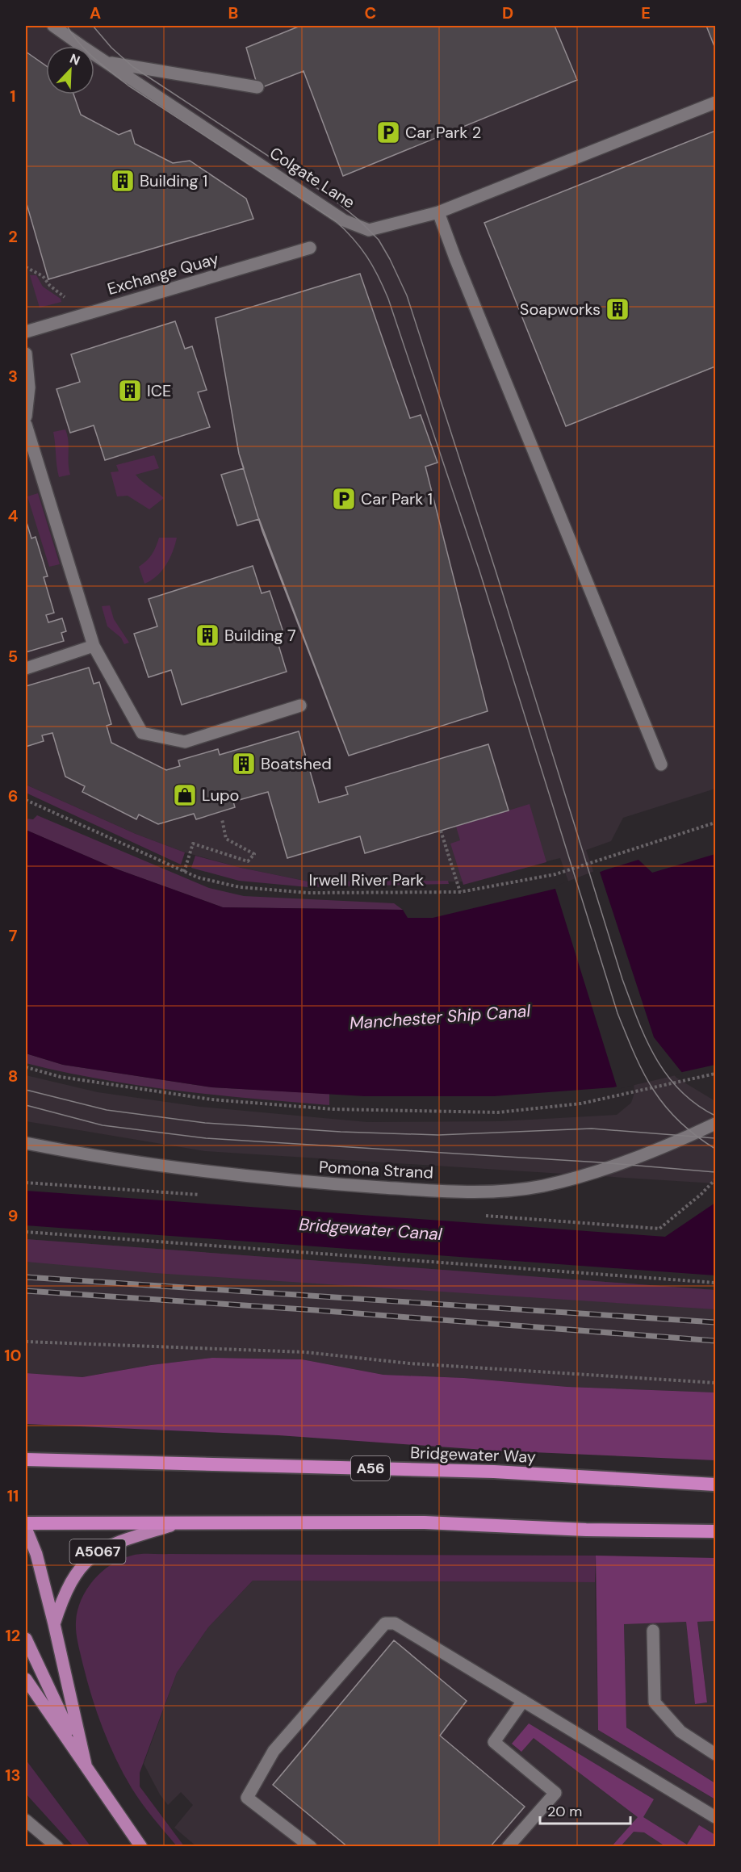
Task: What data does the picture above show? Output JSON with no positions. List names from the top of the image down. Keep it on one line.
{"streets":{"highway":["Bridgewater Way","A56"],"main road":["A5067"],"street":["Colgate Lane","Exchange Quay","Pomona Strand"],"path":["Irwell River Park"]},"water":["Manchester Ship Canal","Bridgewater Canal"],"places":{"parking":["Car Park 2","Car Park 1"],"building":["Building 1","Soapworks","ICE","Building 7","Boatshed"],"shop":["Lupo"]},"scale_bar":"20 m","north":"top right","grid":{"columns":["A","B","C","D","E"],"rows":["1","2","3","4","5","6","7","8","9","10","11","12","13"]}}
